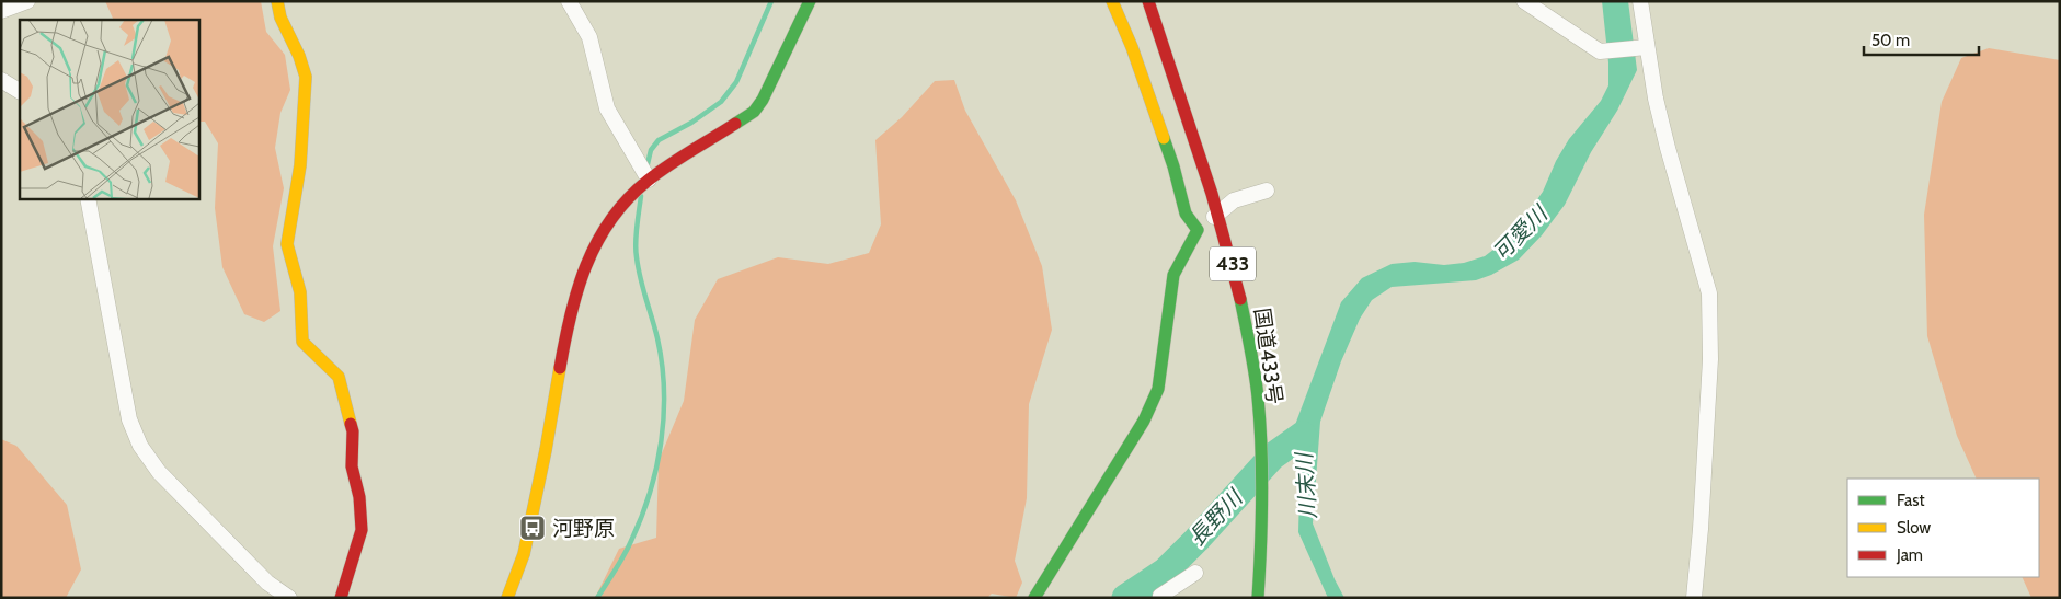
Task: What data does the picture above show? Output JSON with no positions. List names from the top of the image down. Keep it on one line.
{"streets":{"main road":["433","国道433号"]},"water":["可愛川","川末川","長野川"],"places":{"bus stop":["河野原"]},"legend":["Fast","Slow","Jam"],"scale_bar":"50 m"}
